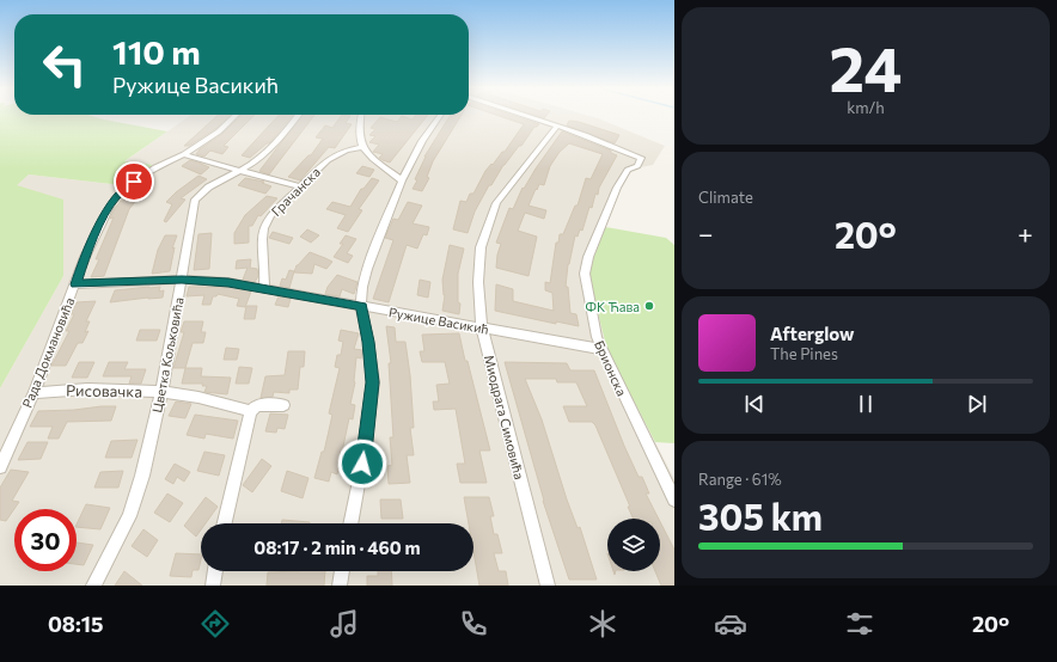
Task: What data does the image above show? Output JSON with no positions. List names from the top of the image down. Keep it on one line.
{"streets":{"street":["Грачанска","Ружице Васикић","Рада Докмановића","Цветка Кољковића","Брионска","Рисовачка","Миодрага Симовића"]},"crossings":[["Грачанска","Ружице Васикић"],["Ружице Васикић","Рада Докмановића"],["Ружице Васикић","Цветка Кољковића"],["Ружице Васикић","Брионска"],["Ружице Васикић","Миодрага Симовића"],["Рада Докмановића","Рисовачка"],["Цветка Кољковића","Рисовачка"],["Брионска","Миодрага Симовића"]],"places":["ФК Ћава"],"page":{"tile":[["24","km/h"],"Climate",["Range · 61%","305 km"]],"turn":["110 m","Ружице Васикић"],"heat":["−","20°","+"],"song":["Afterglow","The Pines"],"limit":"30","trip":"08:17 · 2 min · 460 m","tabs":["08:15","20°"]}}
